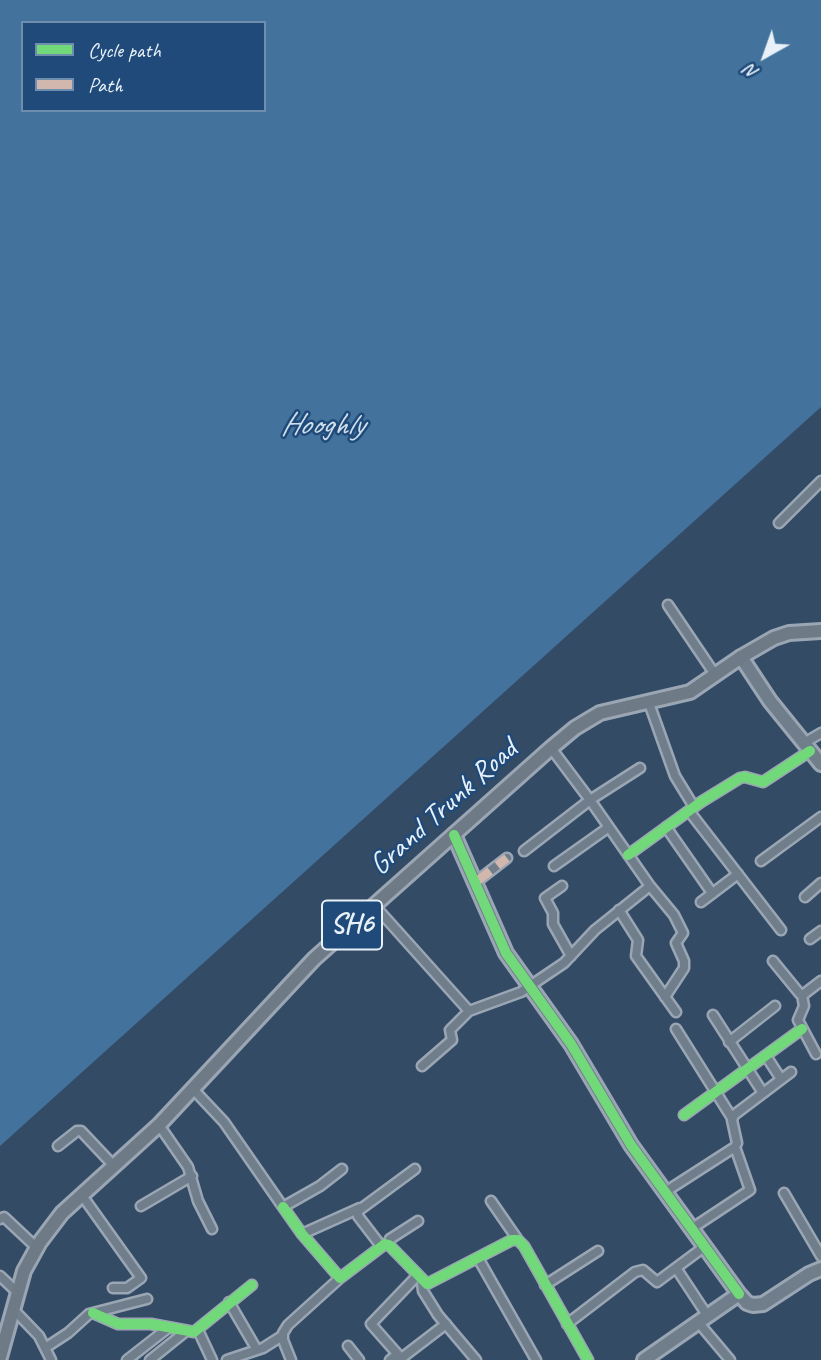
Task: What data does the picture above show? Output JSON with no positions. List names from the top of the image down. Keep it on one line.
{"streets":{"main road":["Grand Trunk Road","SH6"]},"water":["Hooghly"],"legend":["Cycle path","Path"],"north":"bottom left"}
